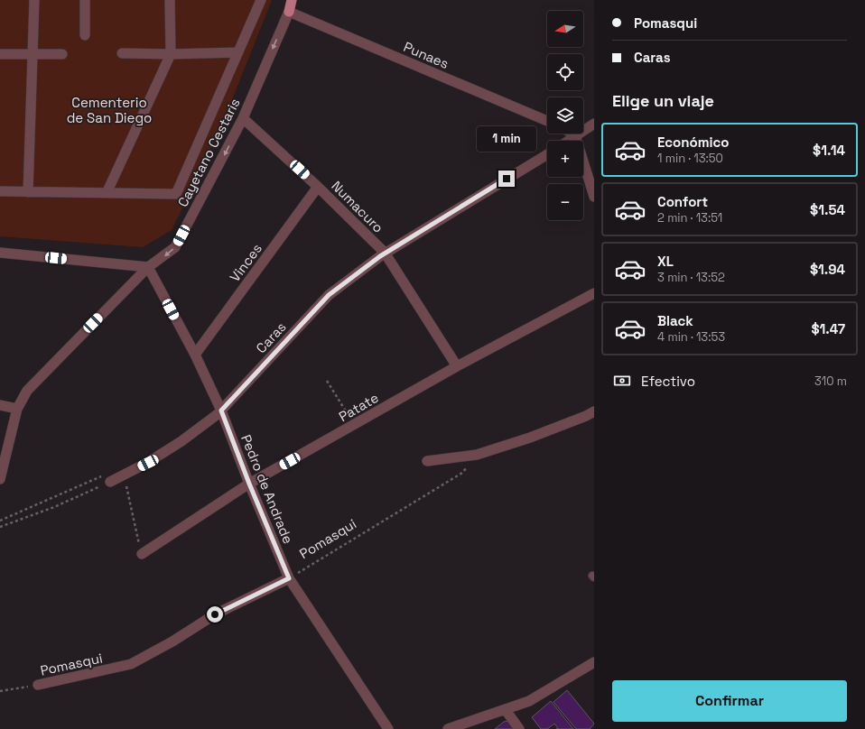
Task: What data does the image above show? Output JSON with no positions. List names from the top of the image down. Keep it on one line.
{"streets":{"street":["Punaes","Cayetano Cestaris","Numacuro","Vinces","Caras","Patate","Pedro de Andrade","Pomasqui"]},"crossings":[["Punaes","Cayetano Cestaris"],["Cayetano Cestaris","Numacuro"],["Cayetano Cestaris","Pedro de Andrade"],["Numacuro","Vinces"],["Numacuro","Caras"],["Numacuro","Patate"],["Vinces","Pedro de Andrade"],["Caras","Pedro de Andrade"],["Patate","Pedro de Andrade"],["Pedro de Andrade","Pomasqui"]],"parks":["Cementerio de San Diego"],"north":"left","page":{"banner":["Pomasqui","Caras"],"map_buttons":["+","−"],"heading":"Elige un viaje","list":[{"name":"Económico","note":"1 min · 13:50","value":"$1.14"},{"name":"Confort","note":"2 min · 13:51","value":"$1.54"},{"name":"XL","note":"3 min · 13:52","value":"$1.94"},{"name":"Black","note":"4 min · 13:53","value":"$1.47"}],"bubble":"1 min","pay":["Efectivo","310 m"],"buttons":"Confirmar"}}
